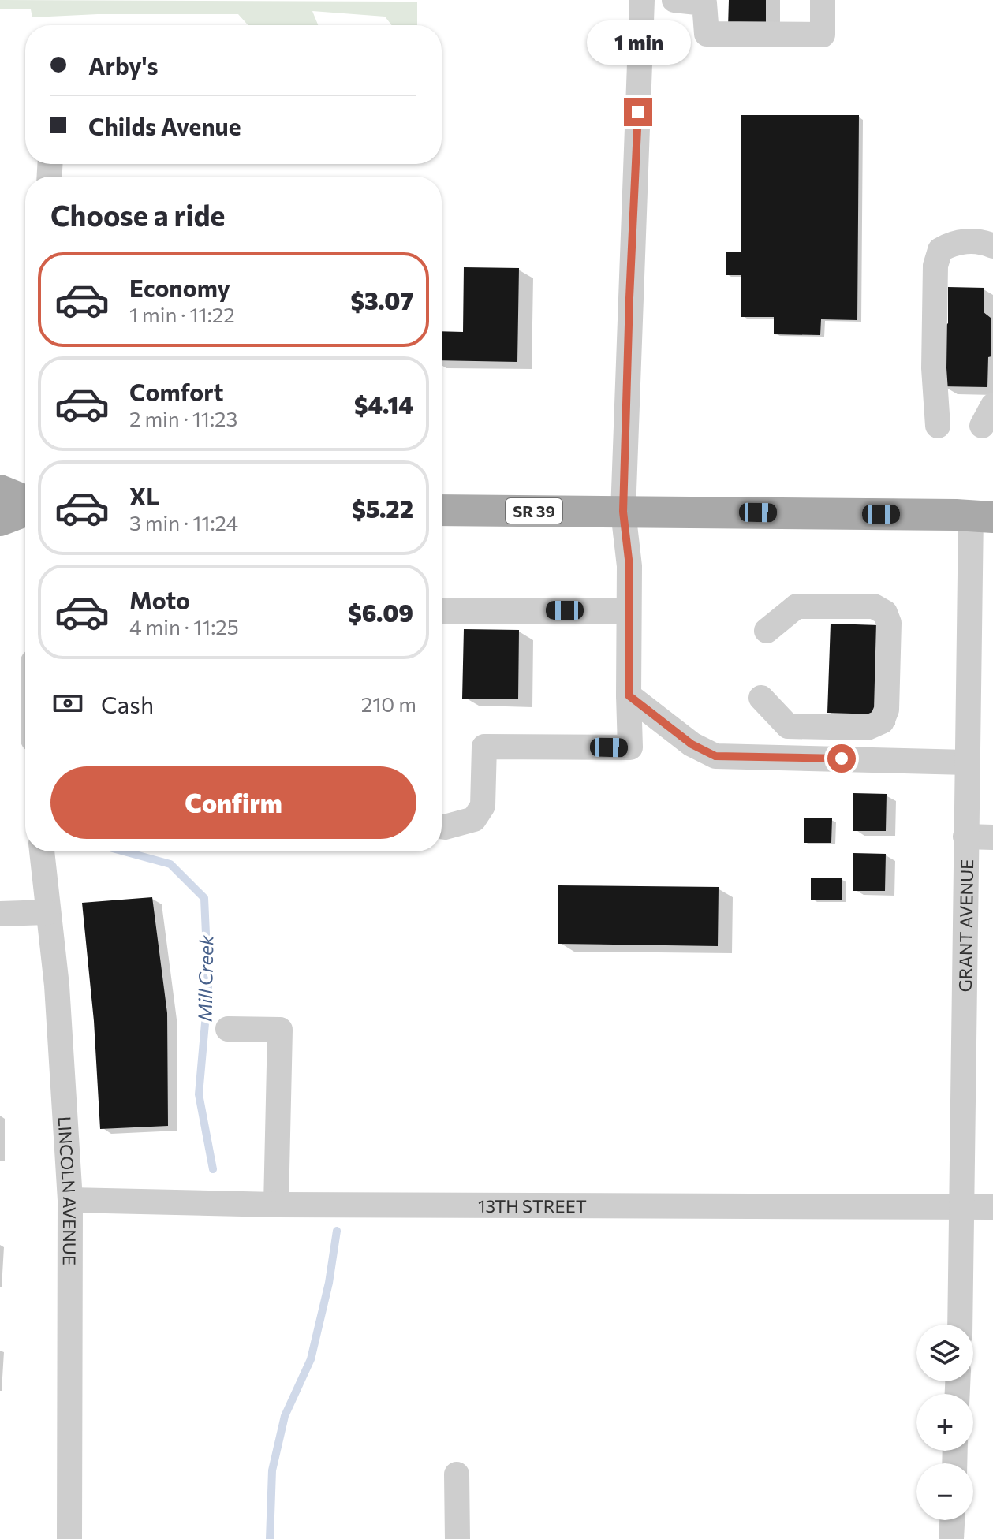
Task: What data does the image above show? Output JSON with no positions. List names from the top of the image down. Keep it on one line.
{"streets":{"main road":["SR 39"],"street":["GRANT AVENUE","LINCOLN AVENUE","13TH STREET"]},"crossings":[["SR 39","GRANT AVENUE"],["GRANT AVENUE","13TH STREET"],["LINCOLN AVENUE","13TH STREET"]],"water":["Mill Creek"],"page":{"bubble":"1 min","banner":["Arby's","Childs Avenue"],"heading":"Choose a ride","list":[{"name":"Economy","note":"1 min · 11:22","value":"$3.07"},{"name":"Comfort","note":"2 min · 11:23","value":"$4.14"},{"name":"XL","note":"3 min · 11:24","value":"$5.22"},{"name":"Moto","note":"4 min · 11:25","value":"$6.09"}],"pay":["Cash","210 m"],"buttons":"Confirm","map_buttons":["+","−"]}}
